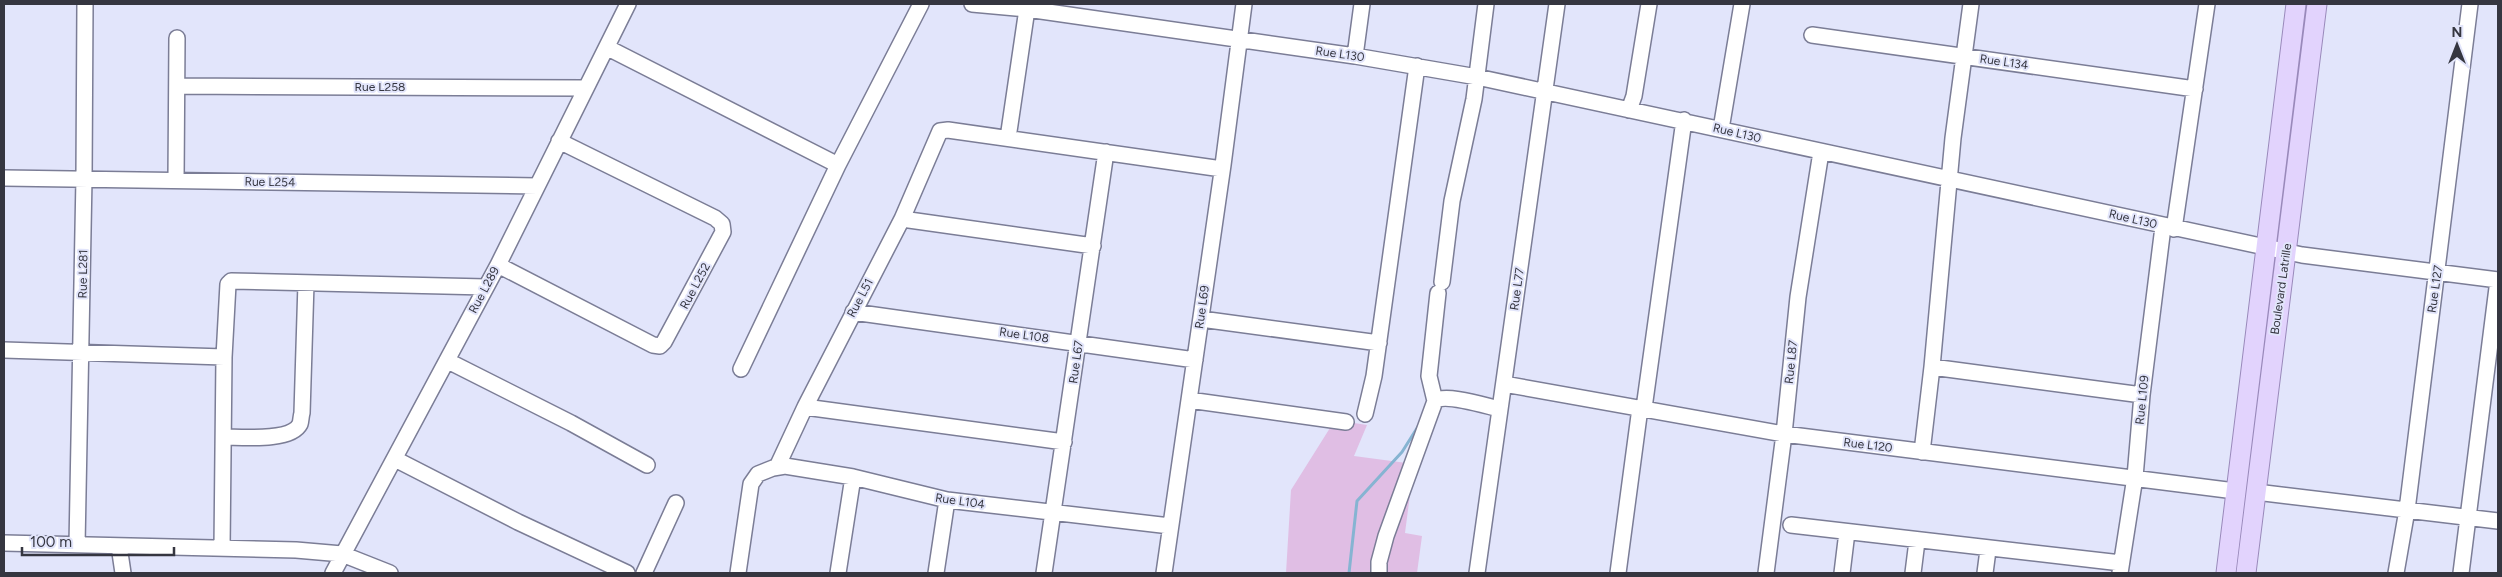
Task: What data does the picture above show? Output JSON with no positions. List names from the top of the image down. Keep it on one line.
{"streets":{"main road":["Boulevard Latrille"],"street":["Rue L130","Rue L134","Rue L258","Rue L254","Rue L281","Rue L252","Rue L77","Rue L127","Rue L289","Rue L51","Rue L69","Rue L108","Rue L67","Rue L87","Rue L109","Rue L120","Rue L104"]},"crossings":[["Rue L130","Rue L77"],["Rue L130","Boulevard Latrille"],["Rue L130","Rue L127"],["Rue L130","Rue L69"],["Rue L130","Rue L87"],["Rue L130","Rue L109"],["Rue L134","Rue L109"],["Rue L258","Rue L289"],["Rue L254","Rue L281"],["Rue L254","Rue L289"],["Rue L252","Rue L289"],["Rue L77","Rue L120"],["Boulevard Latrille","Rue L120"],["Rue L51","Rue L108"],["Rue L51","Rue L104"],["Rue L69","Rue L108"],["Rue L69","Rue L104"],["Rue L108","Rue L67"],["Rue L67","Rue L104"],["Rue L87","Rue L120"],["Rue L109","Rue L120"]],"scale_bar":"100 m","north":"top"}
